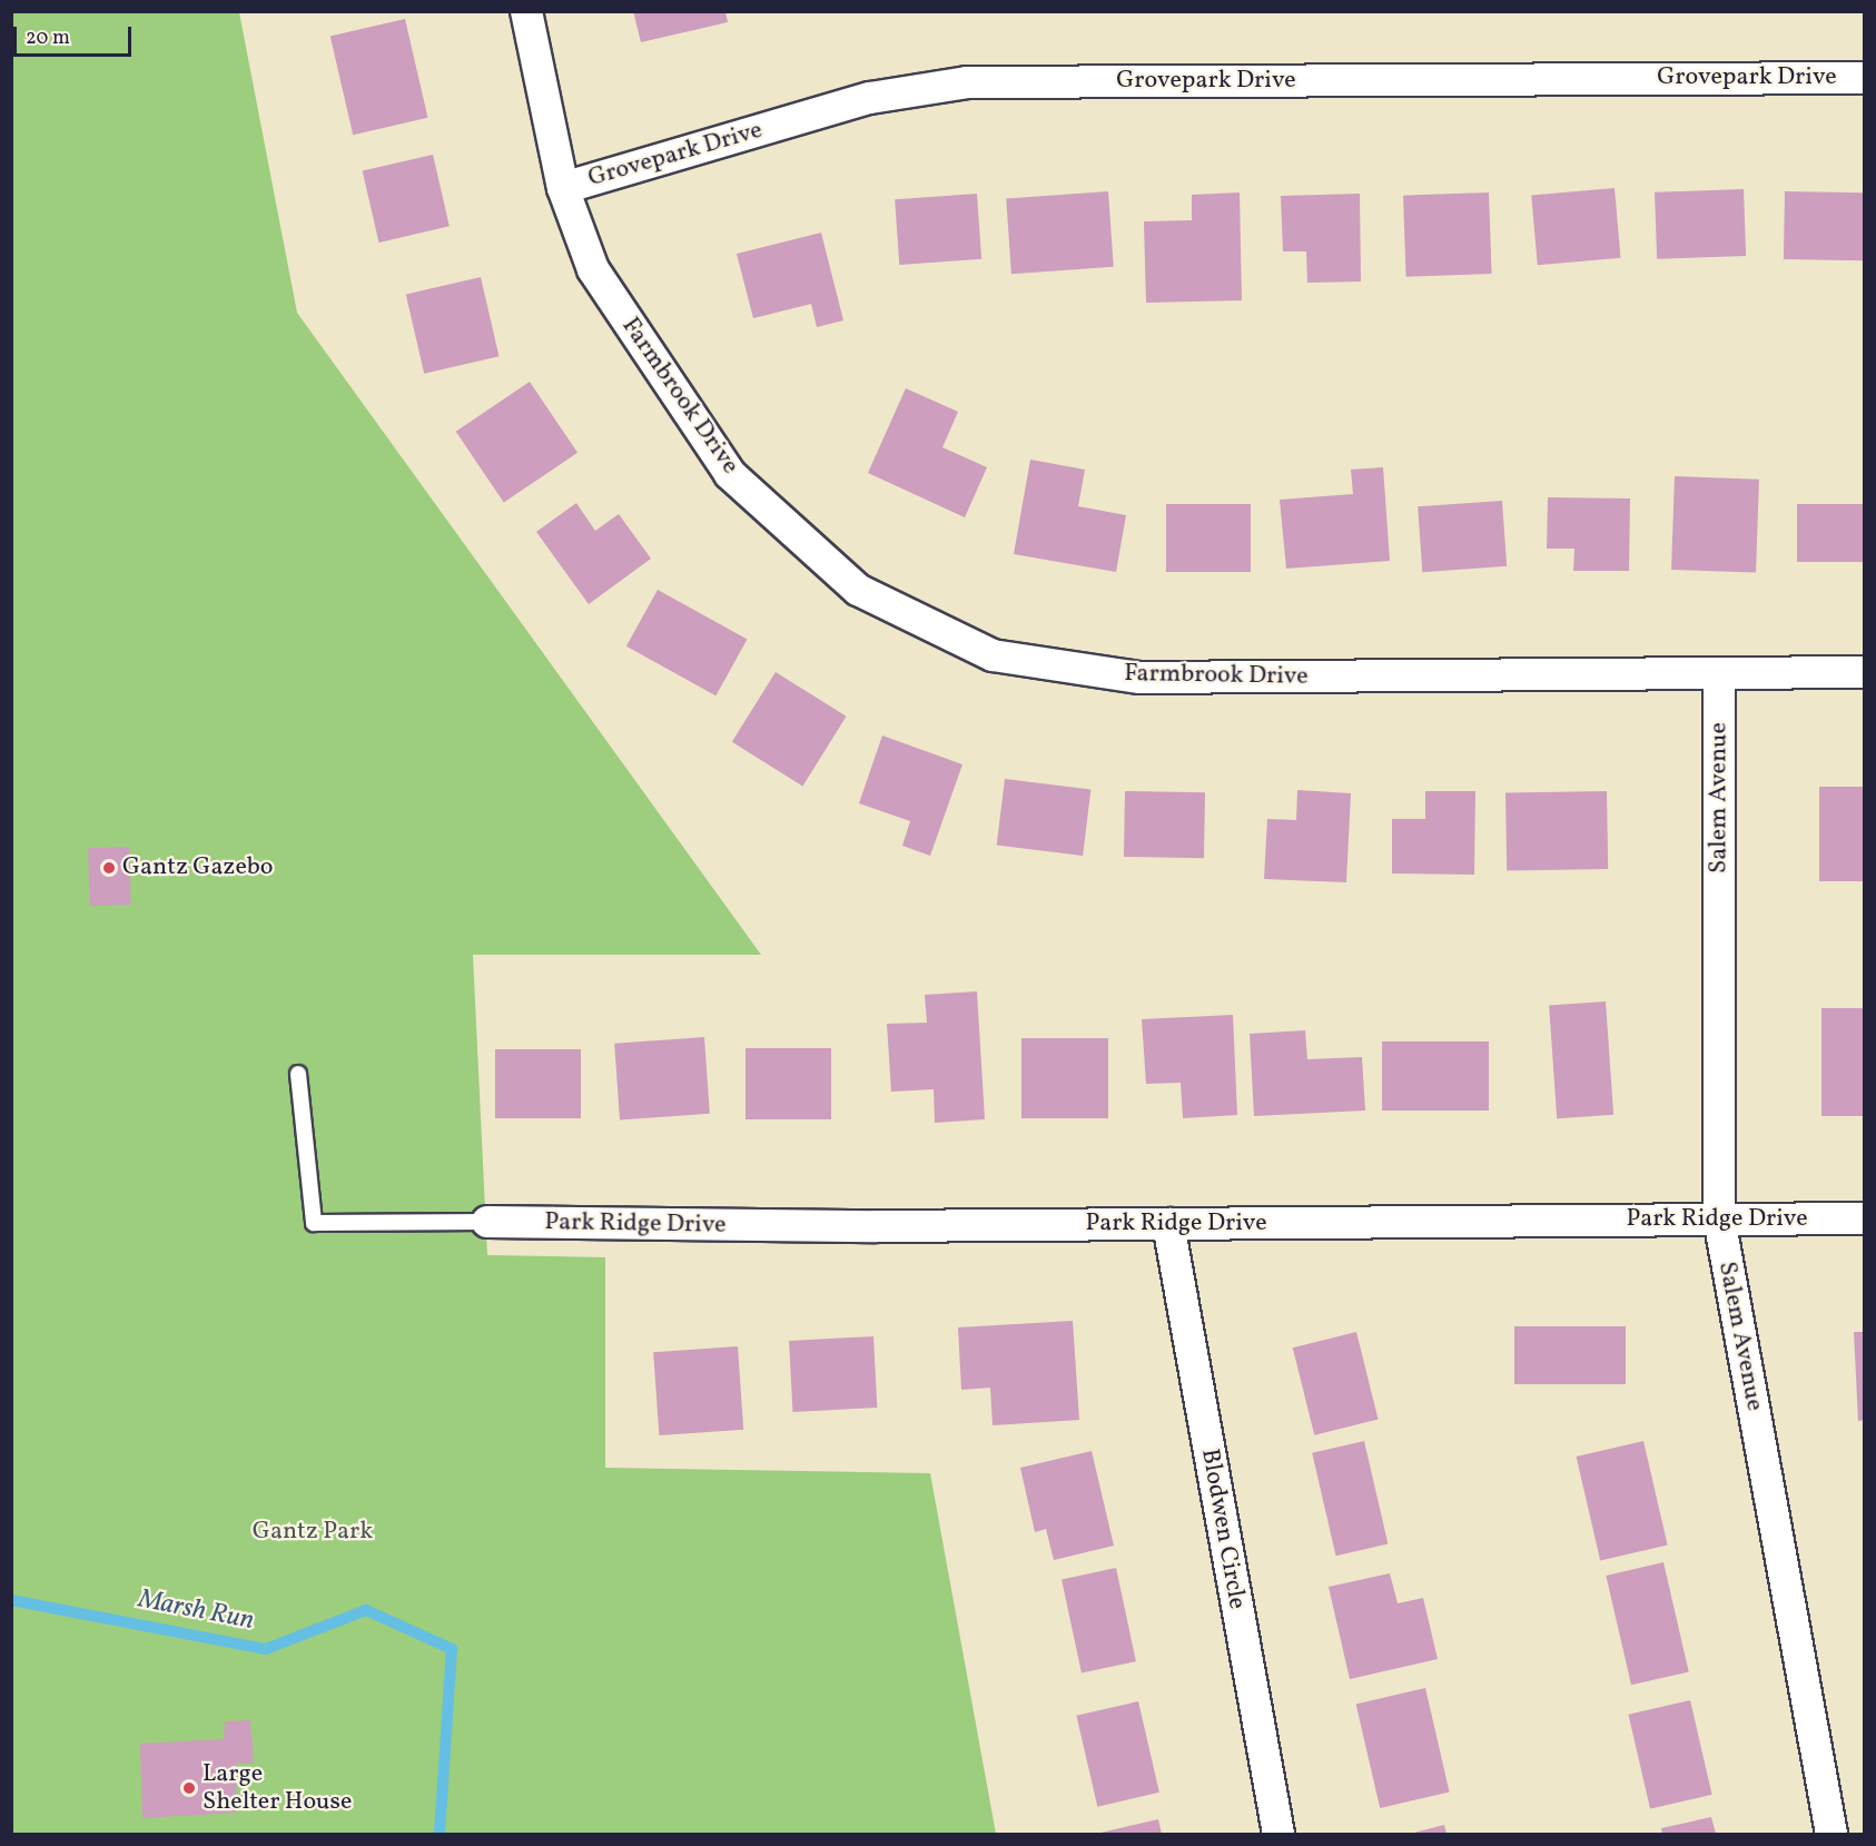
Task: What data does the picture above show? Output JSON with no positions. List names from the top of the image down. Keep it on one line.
{"streets":{"street":["Grovepark Drive","Farmbrook Drive","Salem Avenue","Park Ridge Drive","Blodwen Circle"]},"crossings":[["Grovepark Drive","Farmbrook Drive"],["Farmbrook Drive","Salem Avenue"],["Salem Avenue","Park Ridge Drive"],["Park Ridge Drive","Blodwen Circle"]],"water":["Marsh Run"],"parks":["Gantz Park"],"places":["Gantz Gazebo","Large Shelter House"],"scale_bar":"20 m"}
